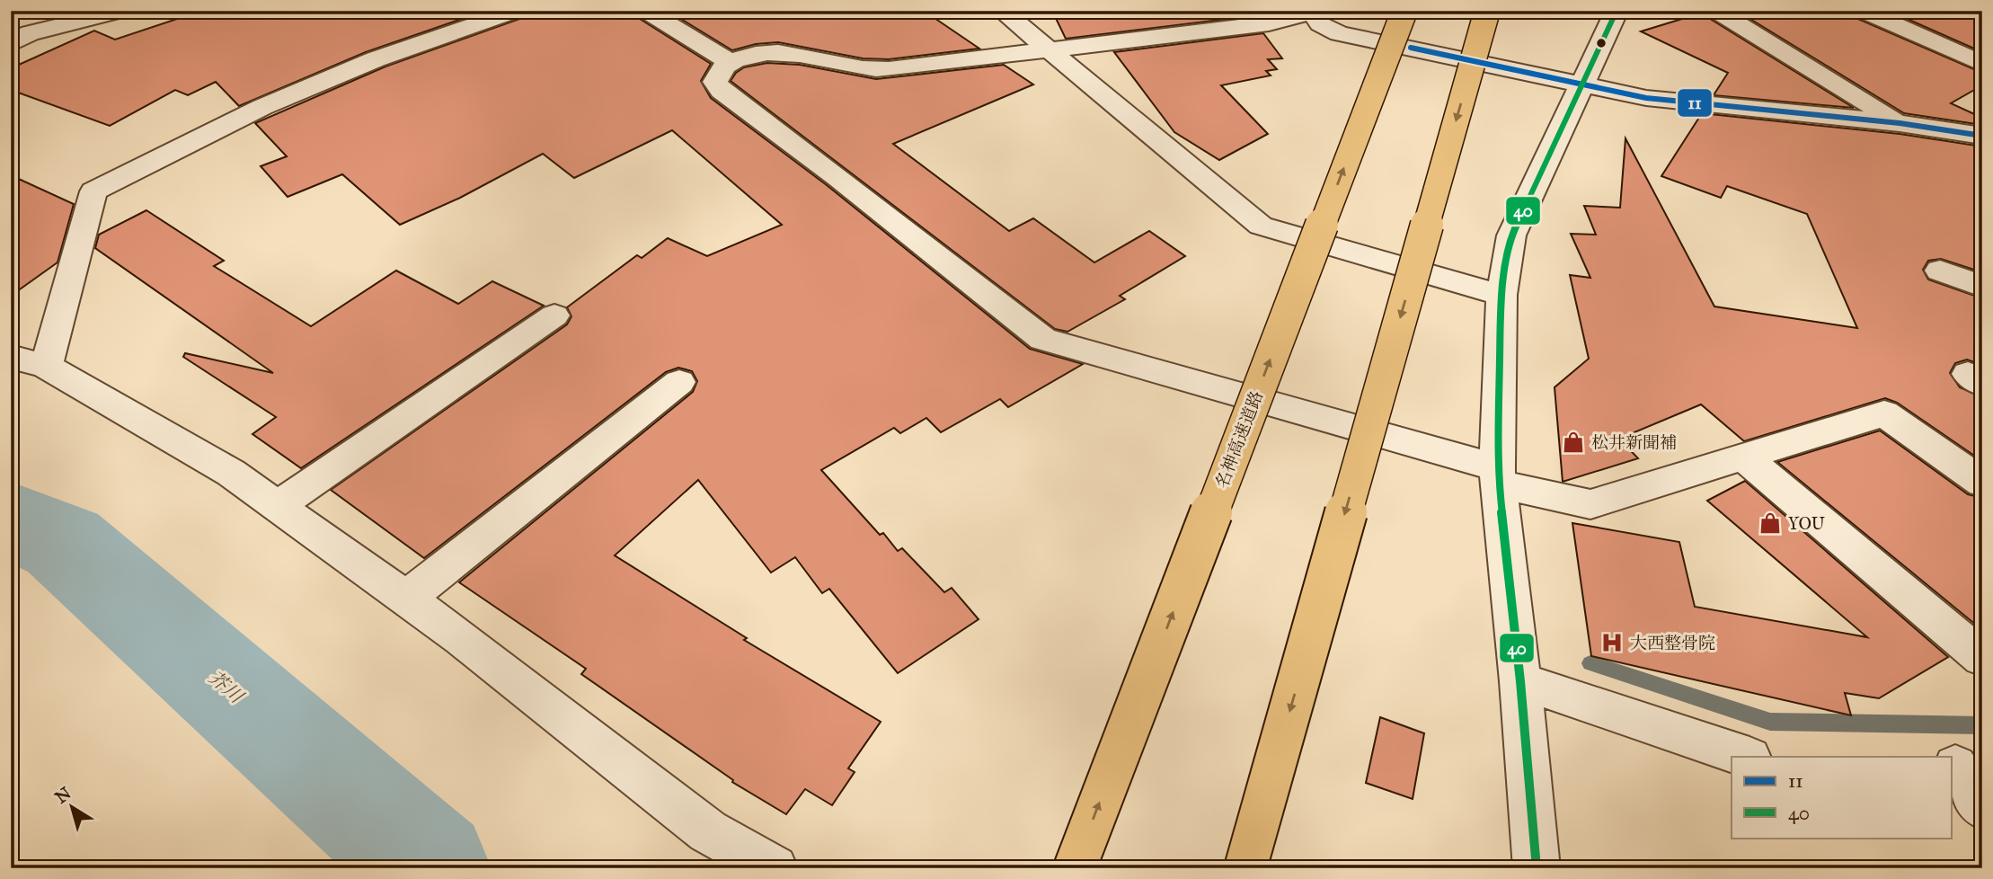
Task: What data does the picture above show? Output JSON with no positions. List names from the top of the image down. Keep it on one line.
{"streets":{"highway":["名神高速道路"]},"water":["芥川"],"places":{"shop":["松井新聞補","YOU"],"hospital":["大西整骨院"]},"lines":["transit line 40","transit line 11"],"legend":["11","40"],"north":"top left"}
